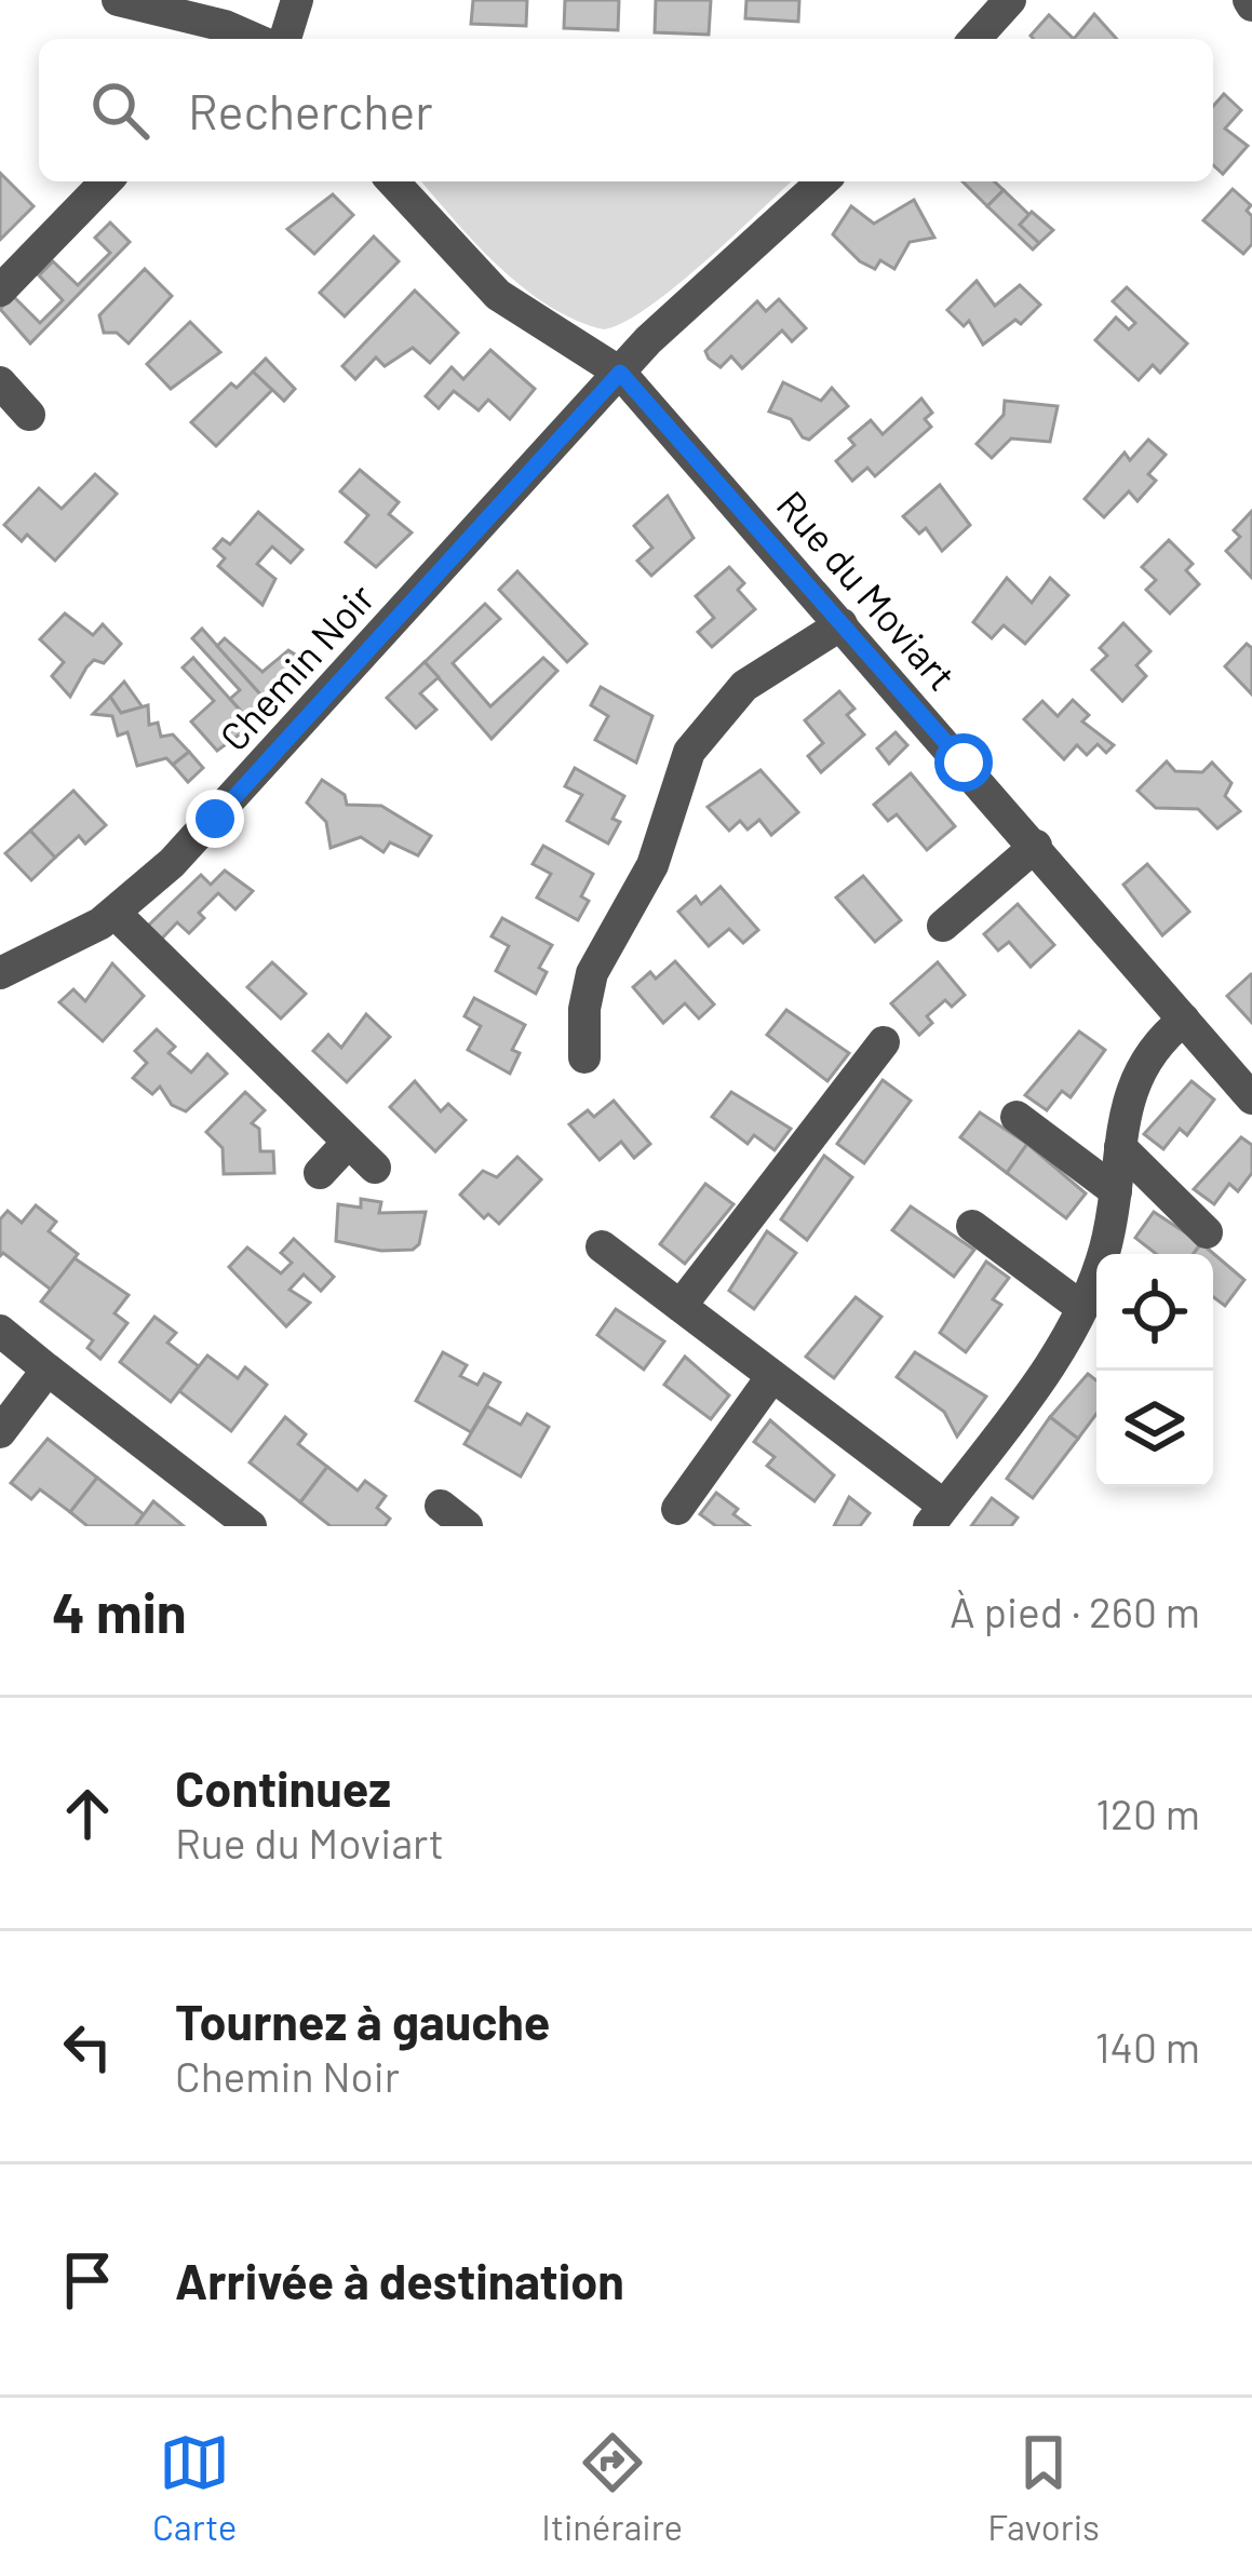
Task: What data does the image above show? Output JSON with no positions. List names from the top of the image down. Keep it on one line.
{"streets":{"street":["Rue du Moviart","Chemin Noir"]},"crossings":[["Rue du Moviart","Chemin Noir"]],"page":{"search":"Rechercher","heading":["4 min","À pied · 260 m"],"list":[["Continuez","Rue du Moviart","120 m"],["Tournez à gauche","Chemin Noir","140 m"],"Arrivée à destination"],"nav":["Carte","Itinéraire","Favoris"]}}
